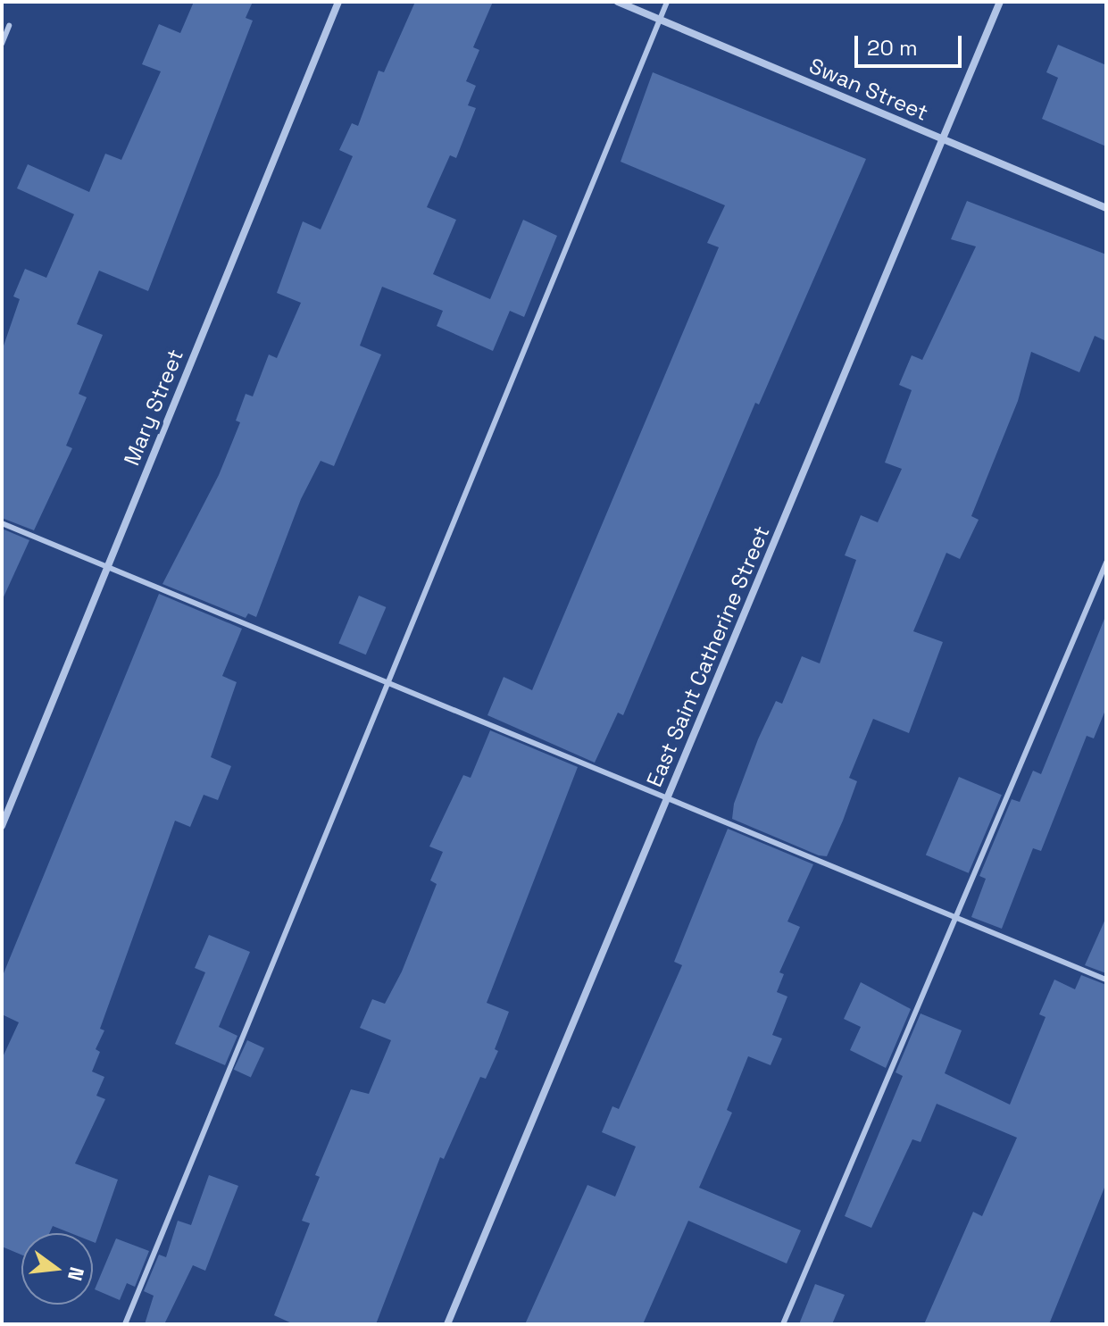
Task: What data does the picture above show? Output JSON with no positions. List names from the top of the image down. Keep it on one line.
{"streets":{"street":["Swan Street","Mary Street","East Saint Catherine Street"]},"crossings":[["Swan Street","East Saint Catherine Street"]],"scale_bar":"20 m","north":"right"}
